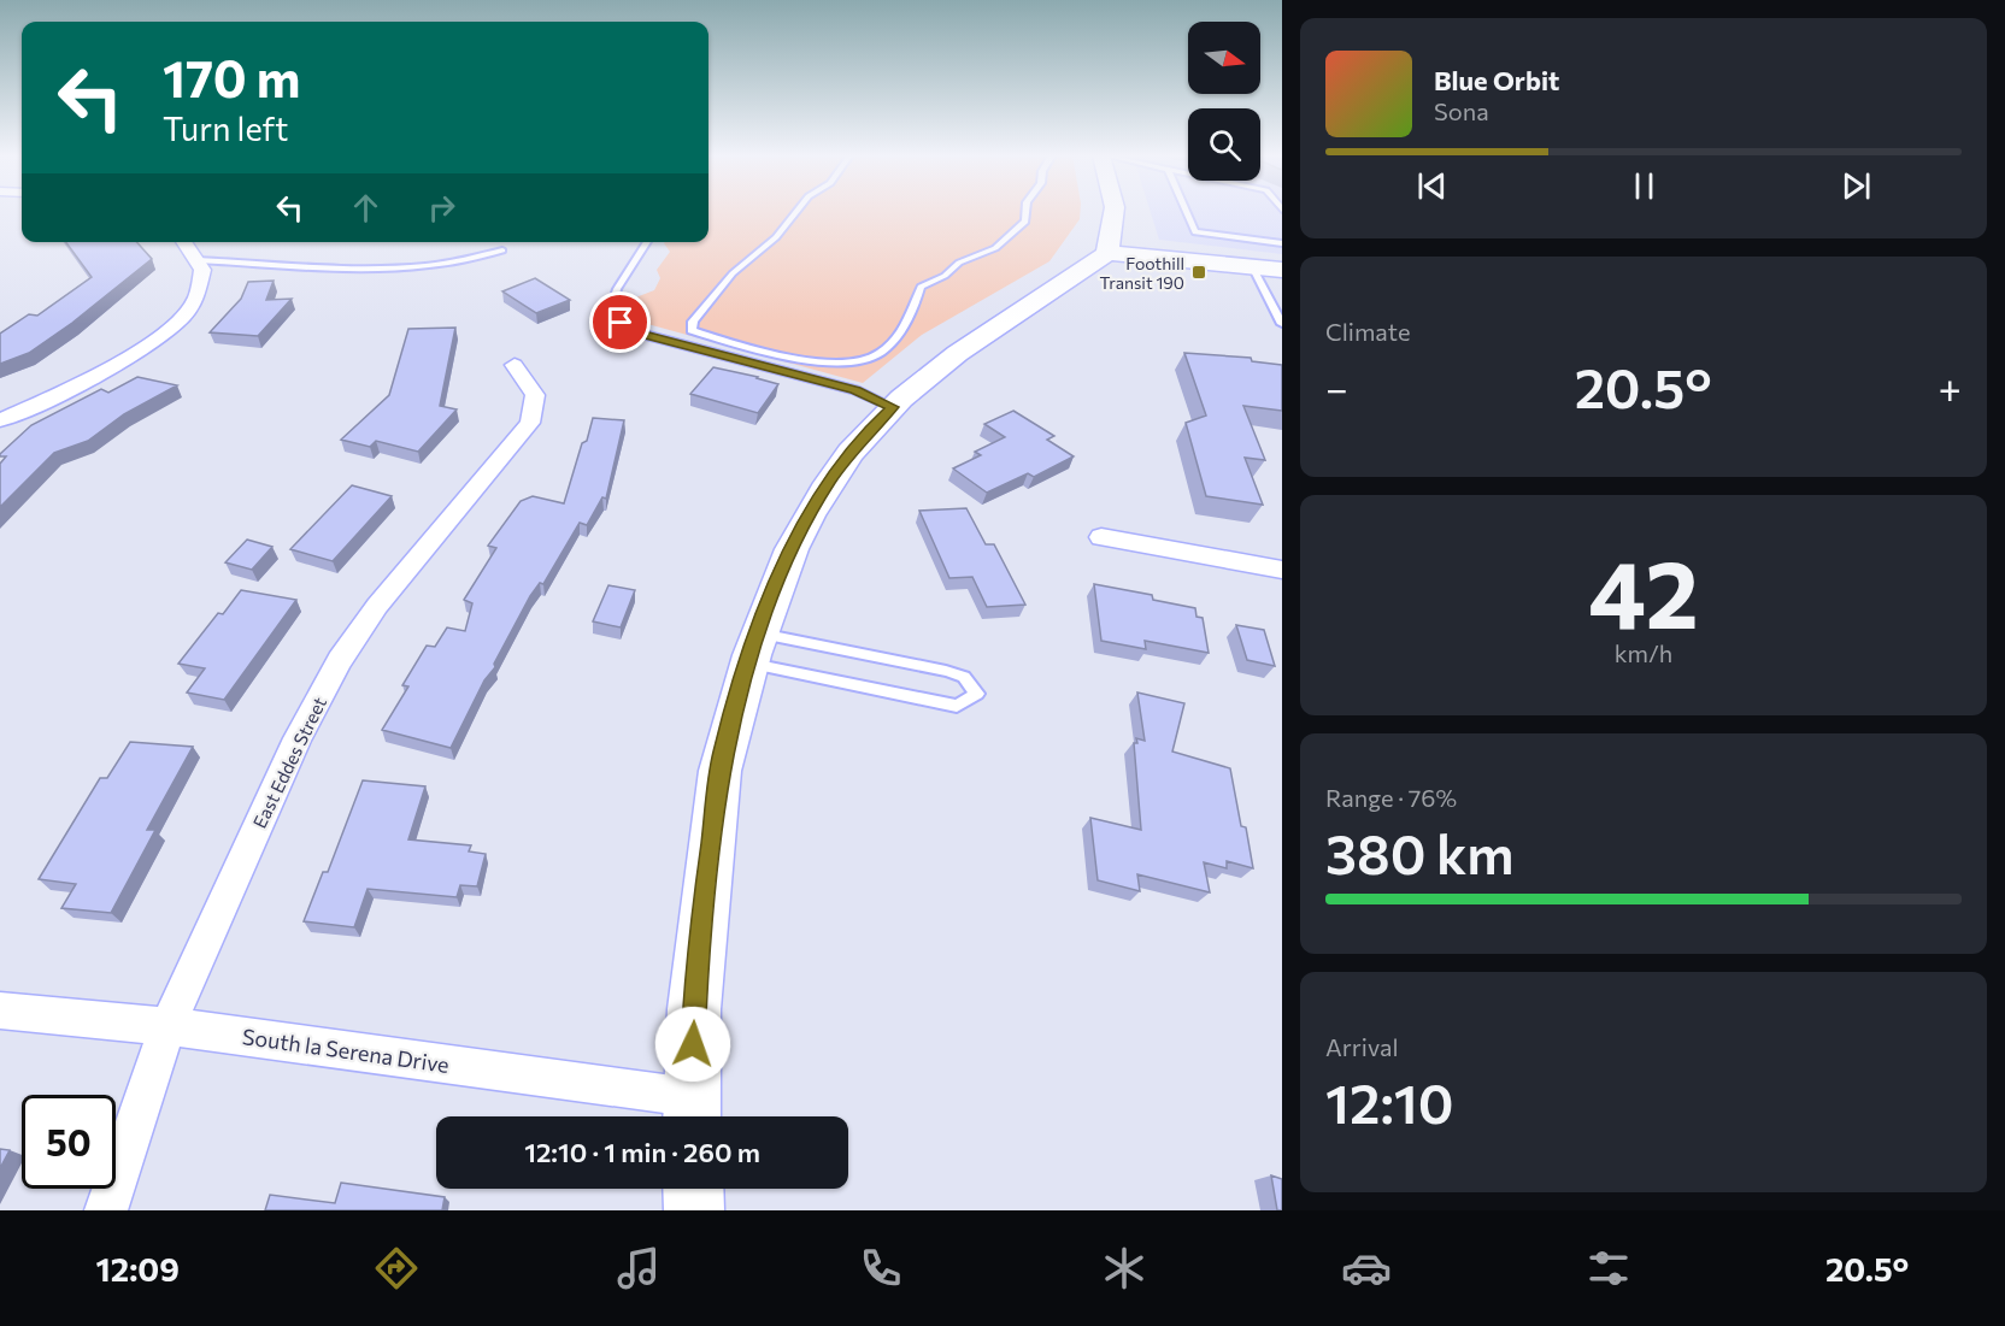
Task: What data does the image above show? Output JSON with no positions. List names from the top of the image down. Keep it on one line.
{"streets":{"street":["East Eddes Street","South la Serena Drive"]},"crossings":[["East Eddes Street","South la Serena Drive"]],"places":{"transit":["Foothill Transit 190"]},"north":"right","page":{"turn":["170 m","Turn left"],"song":["Blue Orbit","Sona"],"tile":["Climate",["42","km/h"],["Range · 76%","380 km"],["Arrival","12:10"]],"heat":["−","20.5°","+"],"limit":"50","trip":"12:10 · 1 min · 260 m","tabs":["12:09","20.5°"]}}
